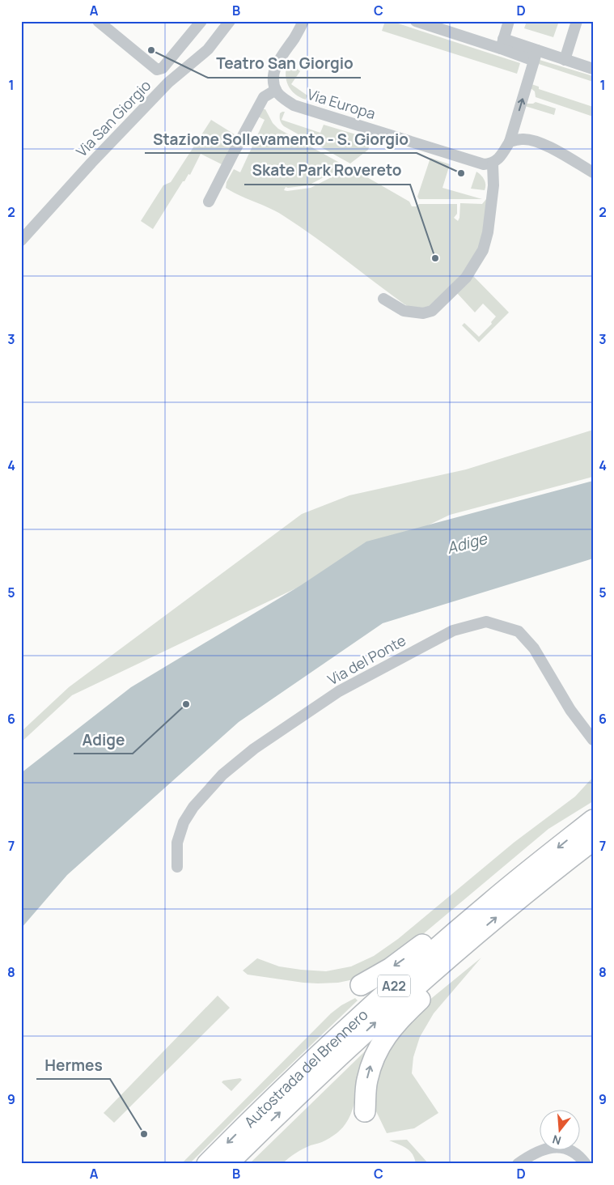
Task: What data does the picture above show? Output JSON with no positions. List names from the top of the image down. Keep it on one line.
{"streets":{"highway":["A22","Autostrada del Brennero"],"street":["Via Europa","Via San Giorgio","Via del Ponte"]},"water":["Adige"],"places":["Teatro San Giorgio","Stazione Sollevamento - S. Giorgio","Skate Park Rovereto","Adige","Hermes"],"north":"bottom","grid":{"columns":["A","B","C","D"],"rows":["1","2","3","4","5","6","7","8","9"]}}
